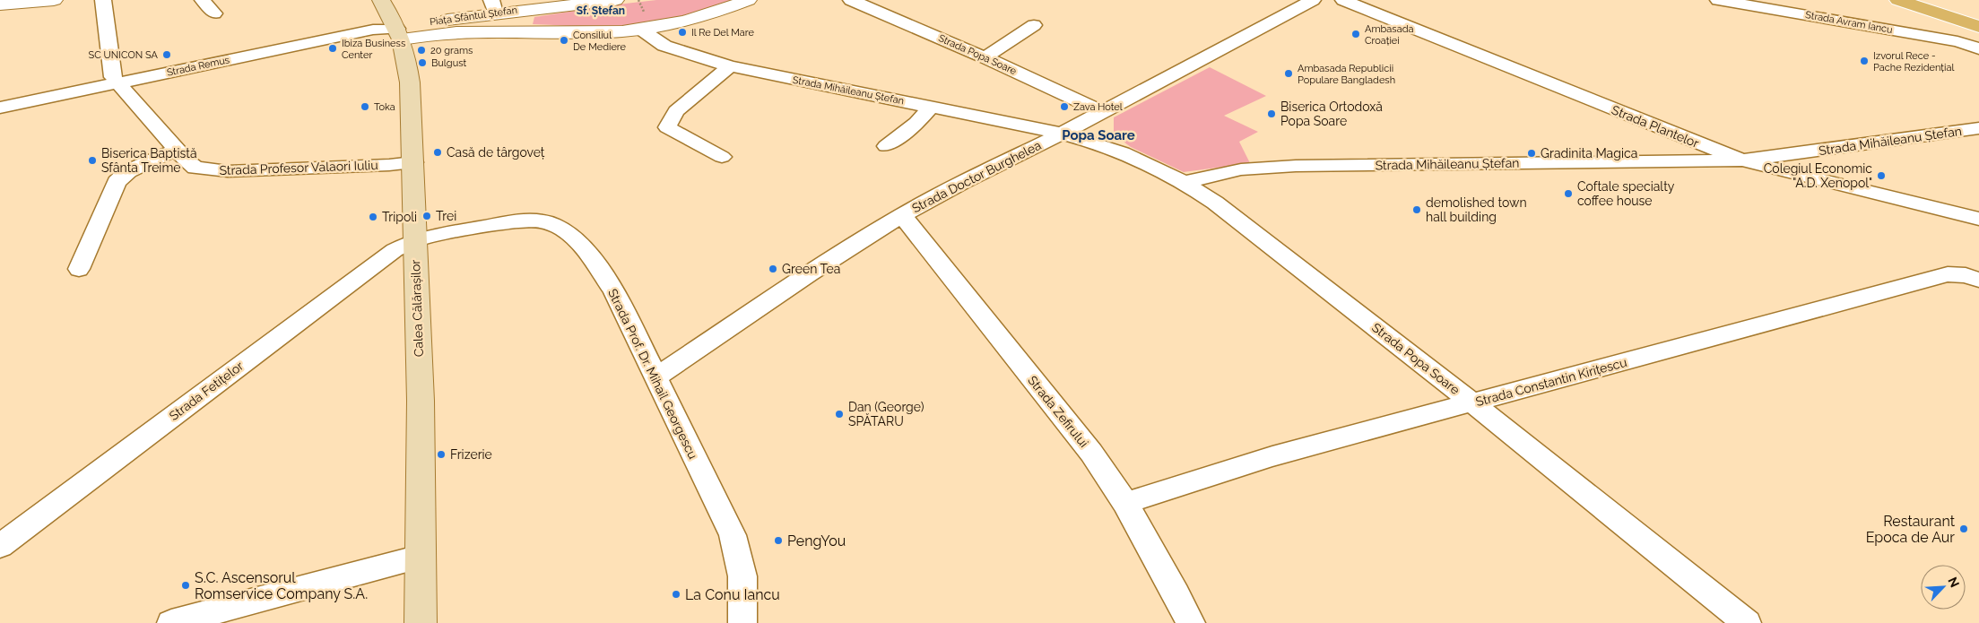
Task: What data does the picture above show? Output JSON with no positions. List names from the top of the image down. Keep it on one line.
{"streets":{"main road":["Calea Călărașilor"],"street":["Piața Sfântul Ștefan","Strada Avram Iancu","Strada Popa Soare","Strada Remus","Strada Mihăileanu Ștefan","Strada Plantelor","Strada Profesor Valaori Iuliu","Strada Doctor Burghelea","Strada Prof. Dr. Mihail Georgescu","Strada Constantin Kirițescu","Strada Fetițelor","Strada Zefirului"]},"crossings":[["Piața Sfântul Ștefan","Strada Remus"],["Piața Sfântul Ștefan","Strada Mihăileanu Ștefan"],["Piața Sfântul Ștefan","Calea Călărașilor"],["Strada Popa Soare","Strada Mihăileanu Ștefan"],["Strada Popa Soare","Strada Doctor Burghelea"],["Strada Popa Soare","Strada Constantin Kirițescu"],["Strada Remus","Strada Profesor Valaori Iuliu"],["Strada Remus","Calea Călărașilor"],["Strada Mihăileanu Ștefan","Strada Plantelor"],["Strada Mihăileanu Ștefan","Strada Doctor Burghelea"],["Strada Profesor Valaori Iuliu","Calea Călărașilor"],["Strada Doctor Burghelea","Strada Prof. Dr. Mihail Georgescu"],["Strada Doctor Burghelea","Strada Zefirului"],["Calea Călărașilor","Strada Prof. Dr. Mihail Georgescu"],["Calea Călărașilor","Strada Fetițelor"],["Strada Prof. Dr. Mihail Georgescu","Strada Fetițelor"],["Strada Constantin Kirițescu","Strada Zefirului"]],"districts":["Sf. Ștefan","Popa Soare"],"places":["Il Re Del Mare","Ambasada Croației","Consiliul De Mediere","Ibiza Business Center","20 grams","SC UNICON SA","Izvorul Rece - Pache Rezidențial","Bulgust","Ambasada Republicii Populare Bangladesh","Toka","Zava Hotel","Biserica Ortodoxă Popa Soare","Casă de târgoveț","Gradinita Magica","Biserica Baptistă Sfânta Treime","Colegiul Economic \"A.D. Xenopol\"","Coftale specialty coffee house","demolished town hall building","Trei","Tripoli","Green Tea","Dan (George) SPĂTARU","Frizerie","Restaurant Epoca de Aur","PengYou","S.C. Ascensorul Romservice Company S.A.","La Conu Iancu"],"north":"top right"}
